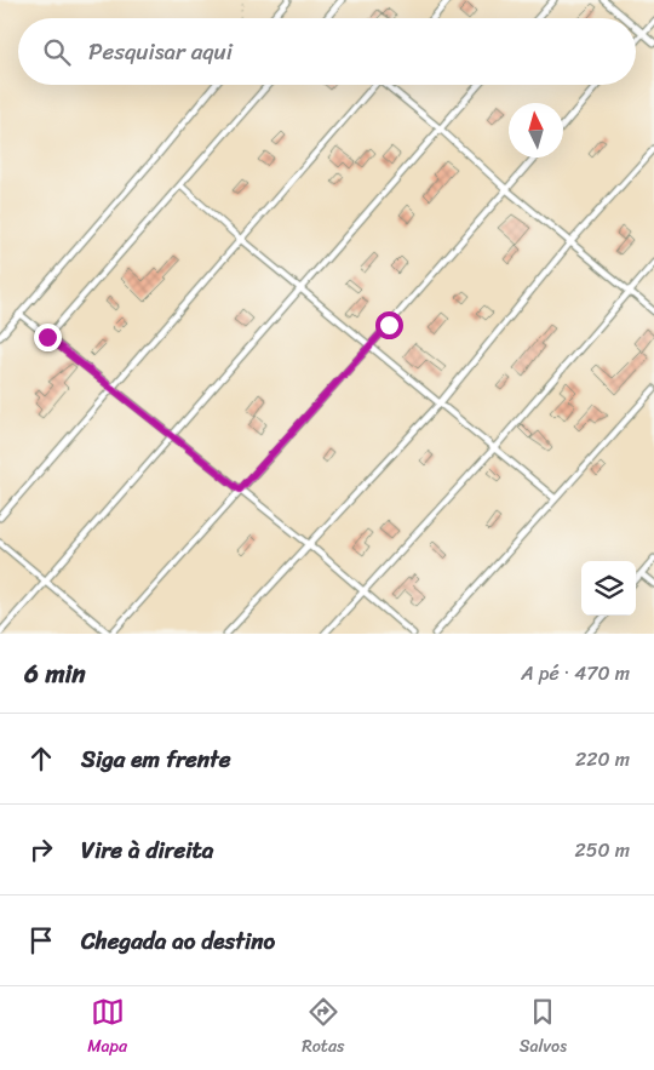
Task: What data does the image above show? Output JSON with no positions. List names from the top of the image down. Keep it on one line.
{"north":"top","page":{"search":"Pesquisar aqui","heading":["6 min","A pé · 470 m"],"list":[["Siga em frente","220 m"],["Vire à direita","250 m"],"Chegada ao destino"],"nav":["Mapa","Rotas","Salvos"]}}
